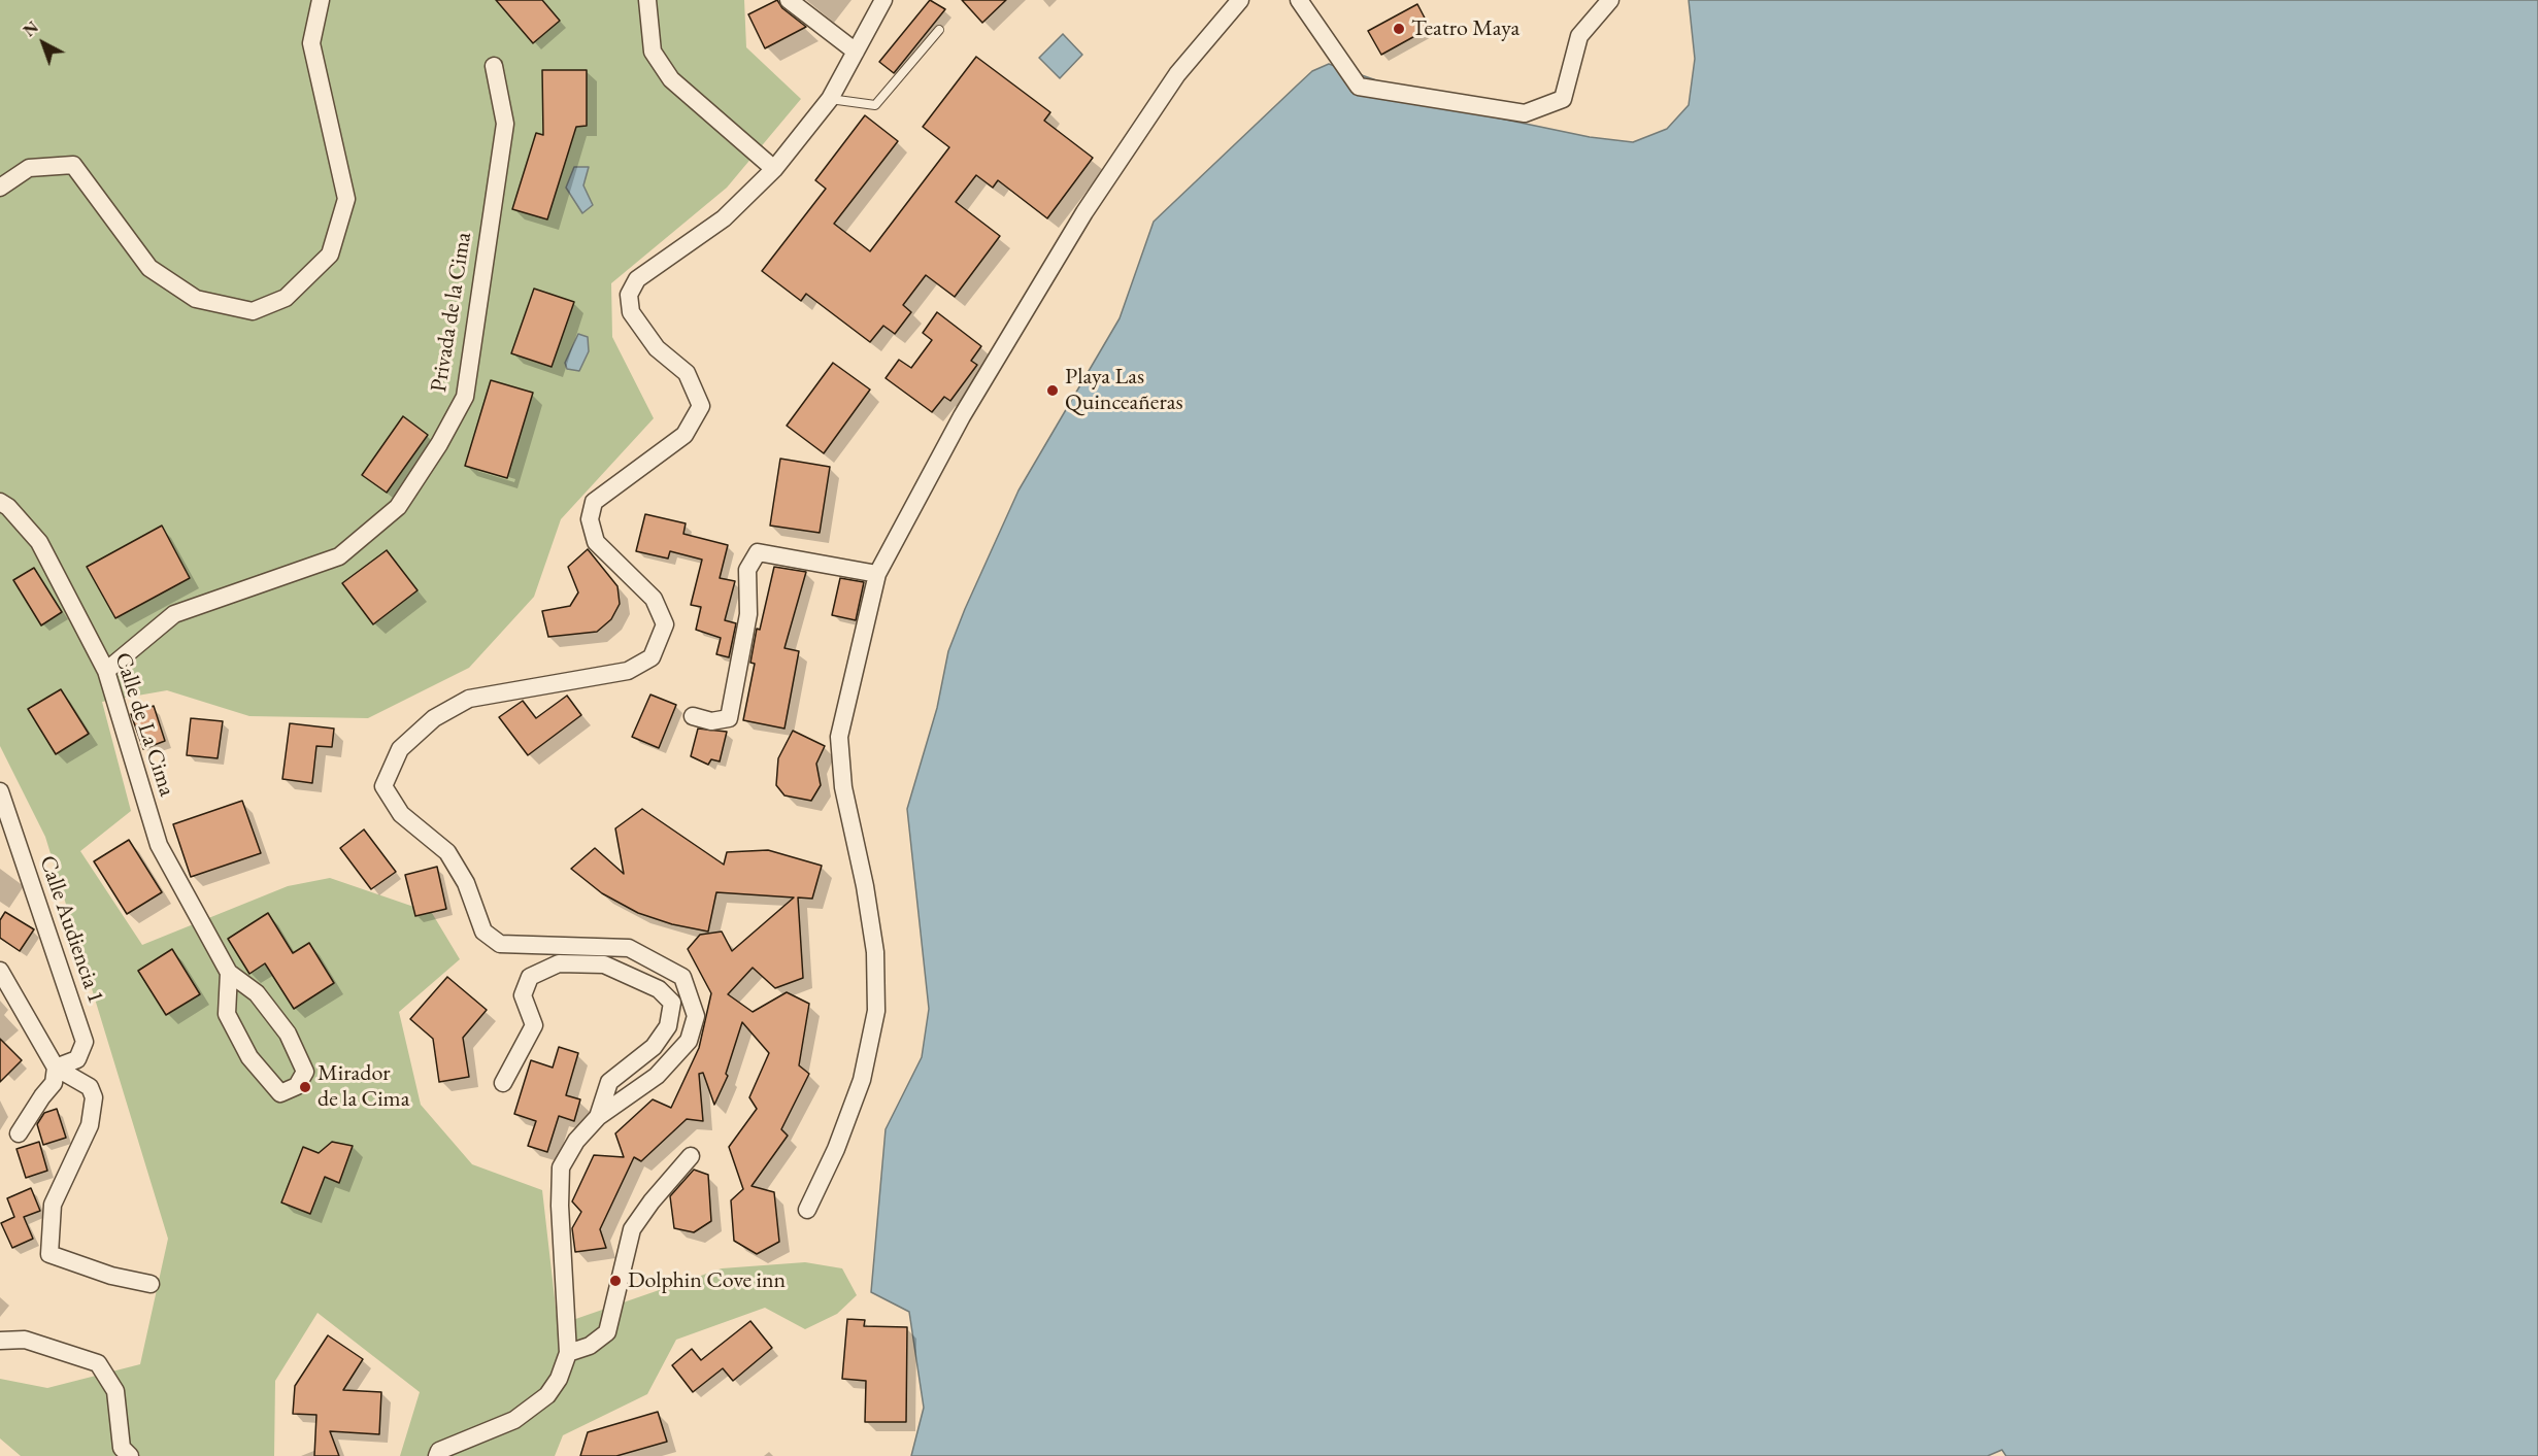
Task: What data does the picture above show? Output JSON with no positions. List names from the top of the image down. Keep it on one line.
{"streets":{"street":["Privada de la Cima","Calle de La Cima","Calle Audiencia 1"]},"crossings":[["Privada de la Cima","Calle de La Cima"]],"places":["Teatro Maya","Playa Las Quinceañeras","Mirador de la Cima","Dolphin Cove inn"],"north":"top left"}
